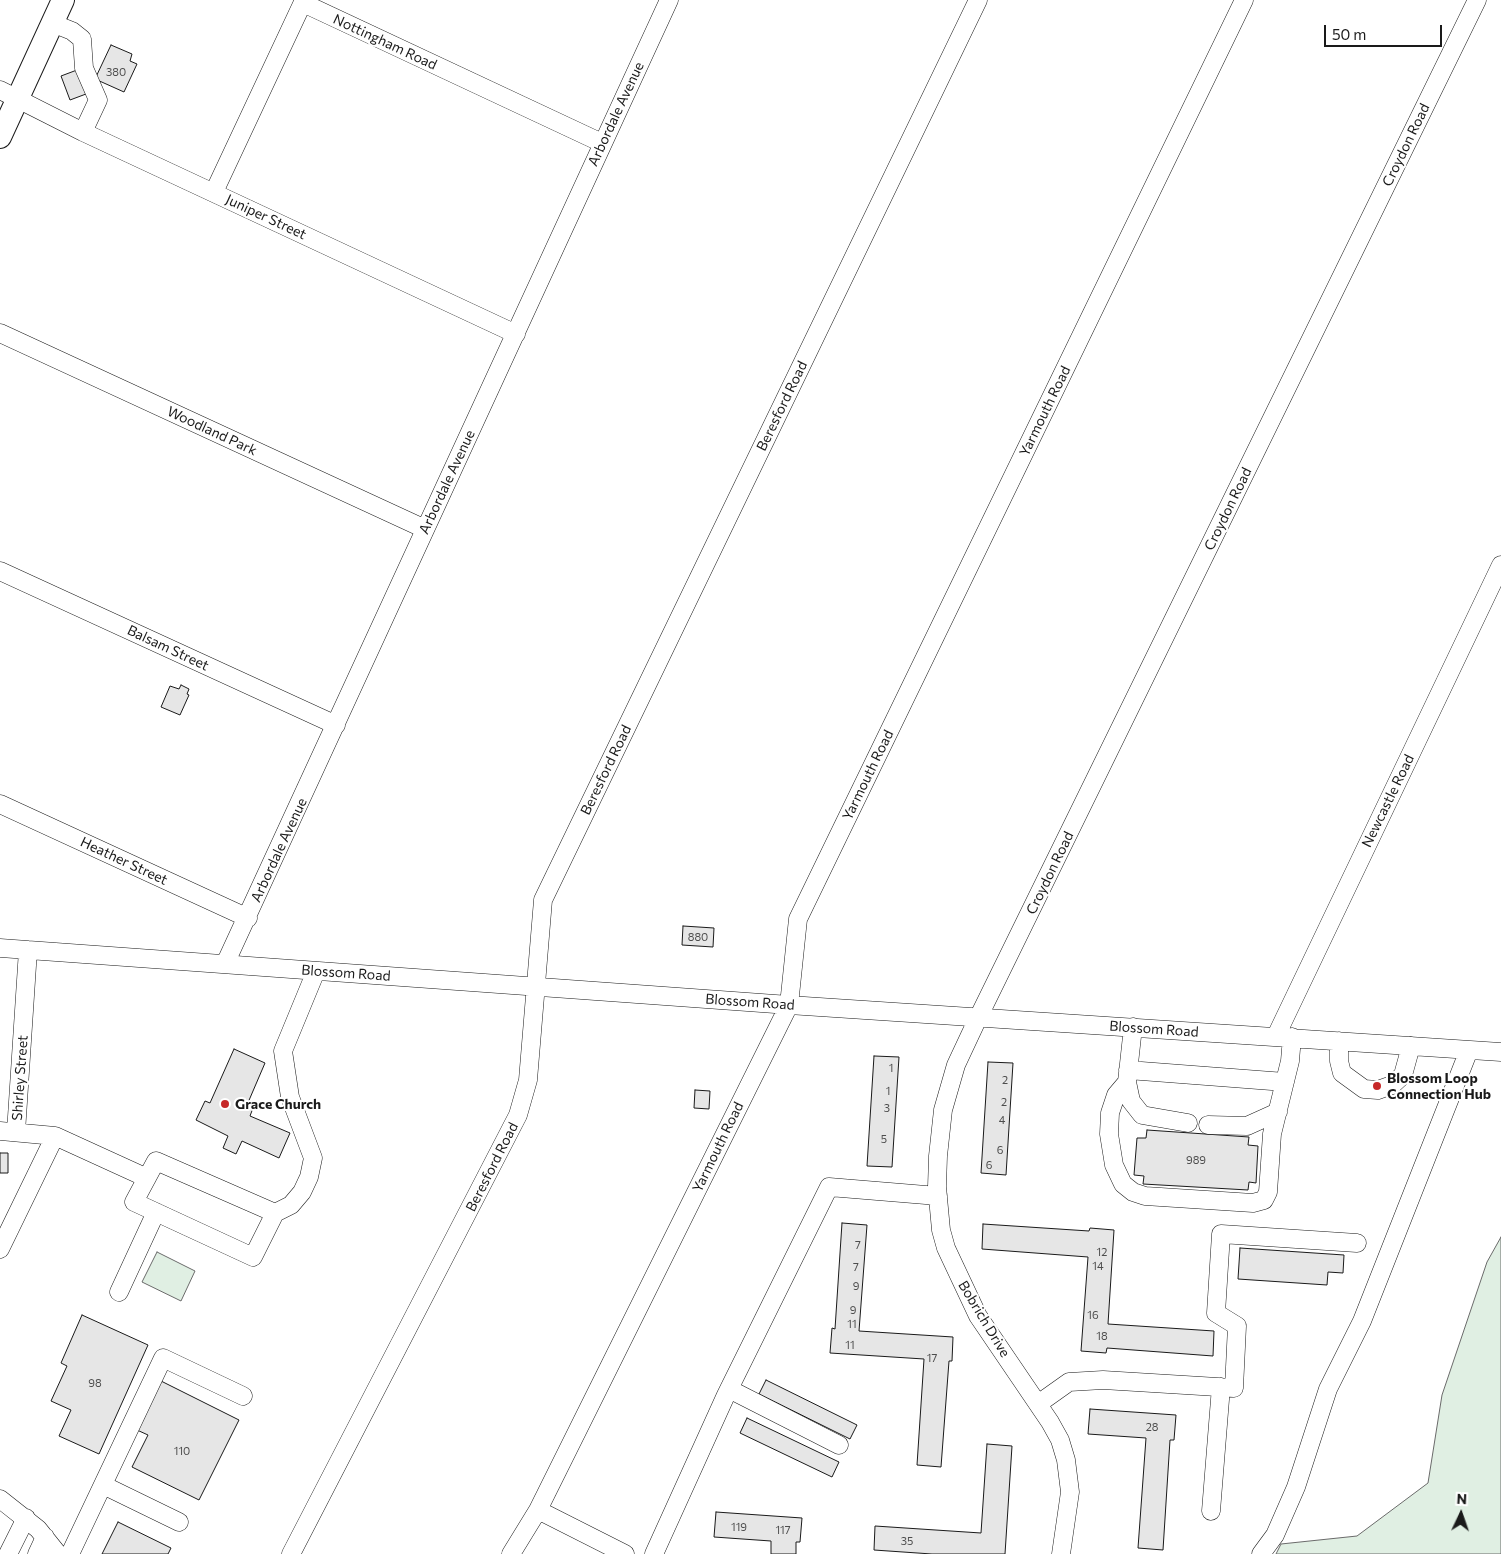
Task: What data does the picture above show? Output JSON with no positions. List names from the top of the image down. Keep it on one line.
{"streets":{"street":["Nottingham Road","Arbordale Avenue","Croydon Road","Juniper Street","Beresford Road","Yarmouth Road","Woodland Park","Balsam Street","Newcastle Road","Heather Street","Blossom Road","Shirley Street","Bobrich Drive"]},"crossings":[["Nottingham Road","Arbordale Avenue"],["Nottingham Road","Juniper Street"],["Arbordale Avenue","Juniper Street"],["Arbordale Avenue","Woodland Park"],["Arbordale Avenue","Balsam Street"],["Arbordale Avenue","Heather Street"],["Arbordale Avenue","Blossom Road"],["Croydon Road","Blossom Road"],["Croydon Road","Bobrich Drive"],["Beresford Road","Blossom Road"],["Yarmouth Road","Blossom Road"],["Newcastle Road","Blossom Road"],["Blossom Road","Shirley Street"],["Blossom Road","Bobrich Drive"]],"places":["Blossom Loop Connection Hub","Grace Church"],"house_numbers":["380","880","1","2","1","2","3","4","5","6","989","6","7","12","14","7","9","9","16","11","18","11","17","98","28","110","119","117","35"],"scale_bar":"50 m","north":"top"}
